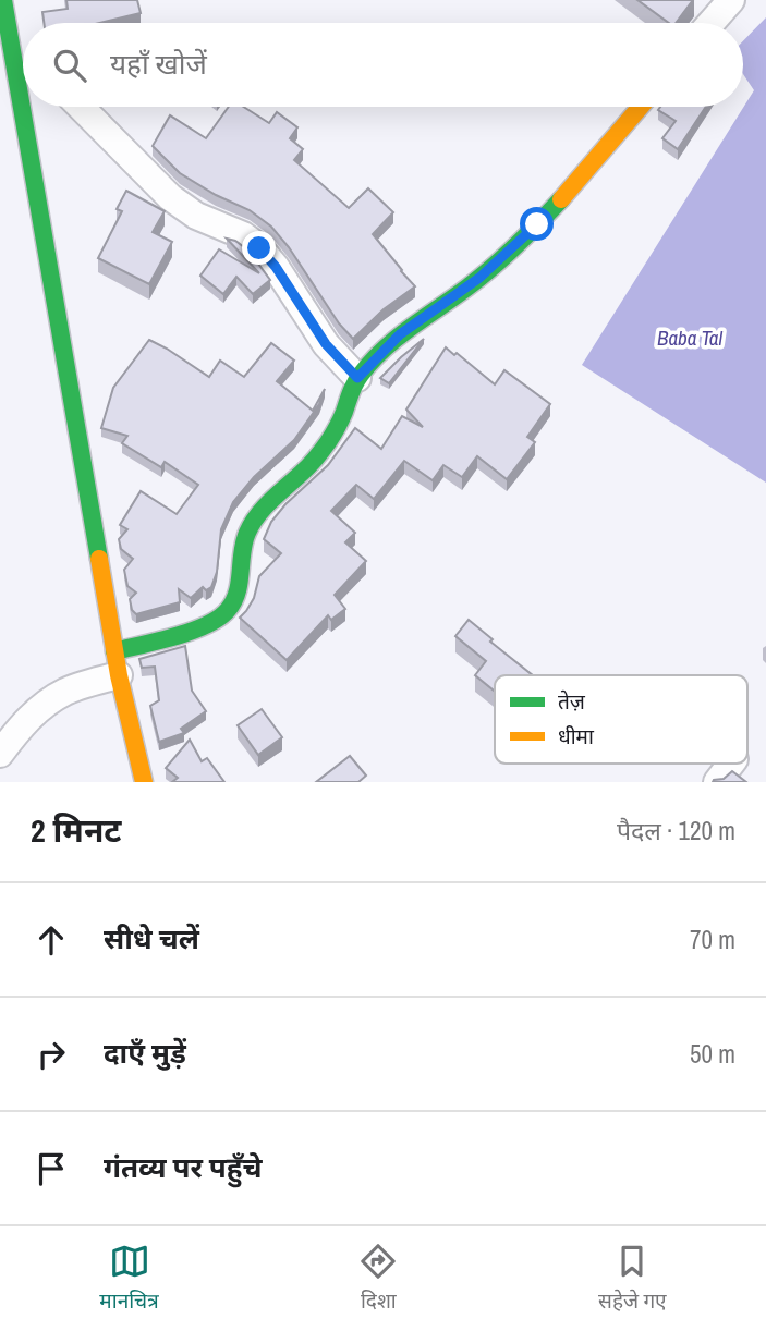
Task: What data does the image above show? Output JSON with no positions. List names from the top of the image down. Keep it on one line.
{"water":["Baba Tal"],"legend":["तेज़","धीमा"],"page":{"search":"यहाँ खोजें","heading":["2 मिनट","पैदल · 120 m"],"list":[["सीधे चलें","70 m"],["दाएँ मुड़ें","50 m"],"गंतव्य पर पहुँचे"],"nav":["मानचित्र","दिशा","सहेजे गए"]}}
